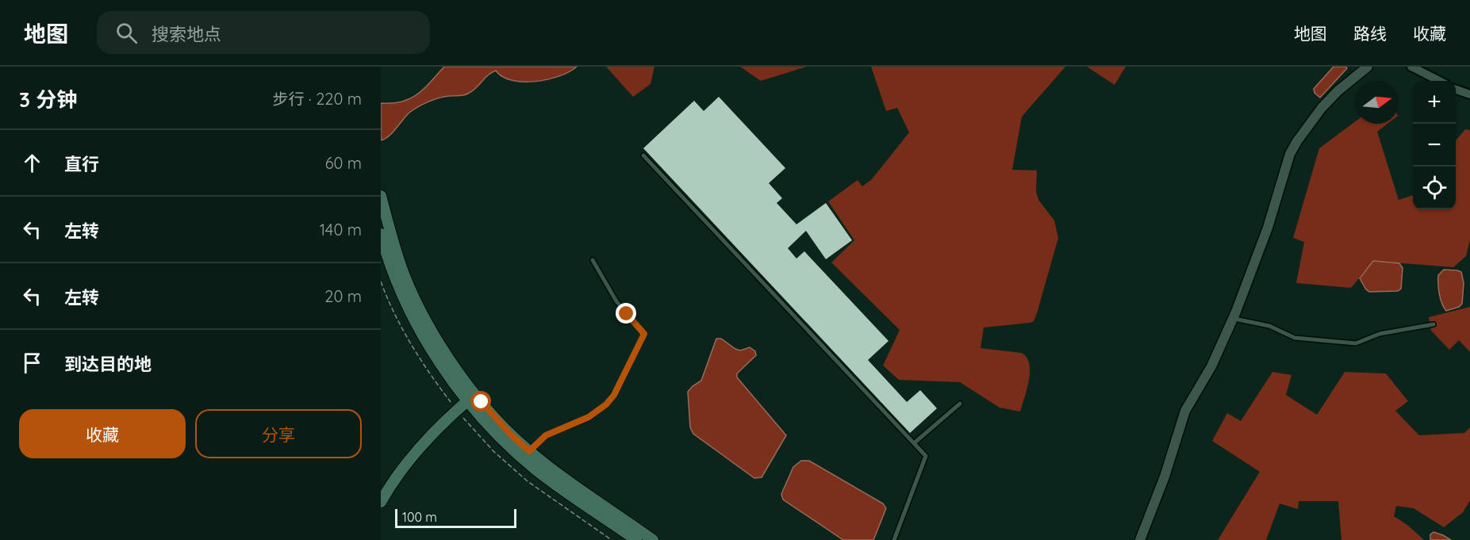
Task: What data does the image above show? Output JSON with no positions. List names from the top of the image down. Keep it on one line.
{"scale_bar":"100 m","north":"right","page":{"header":"地图","search":"搜索地点","nav":["地图","路线","收藏"],"heading":["3 分钟","步行 · 220 m"],"map_buttons":["+","−"],"list":[["直行","60 m"],["左转","140 m"],["左转","20 m"],"到达目的地"],"buttons":["收藏","分享"],"scale":"100 m"}}
